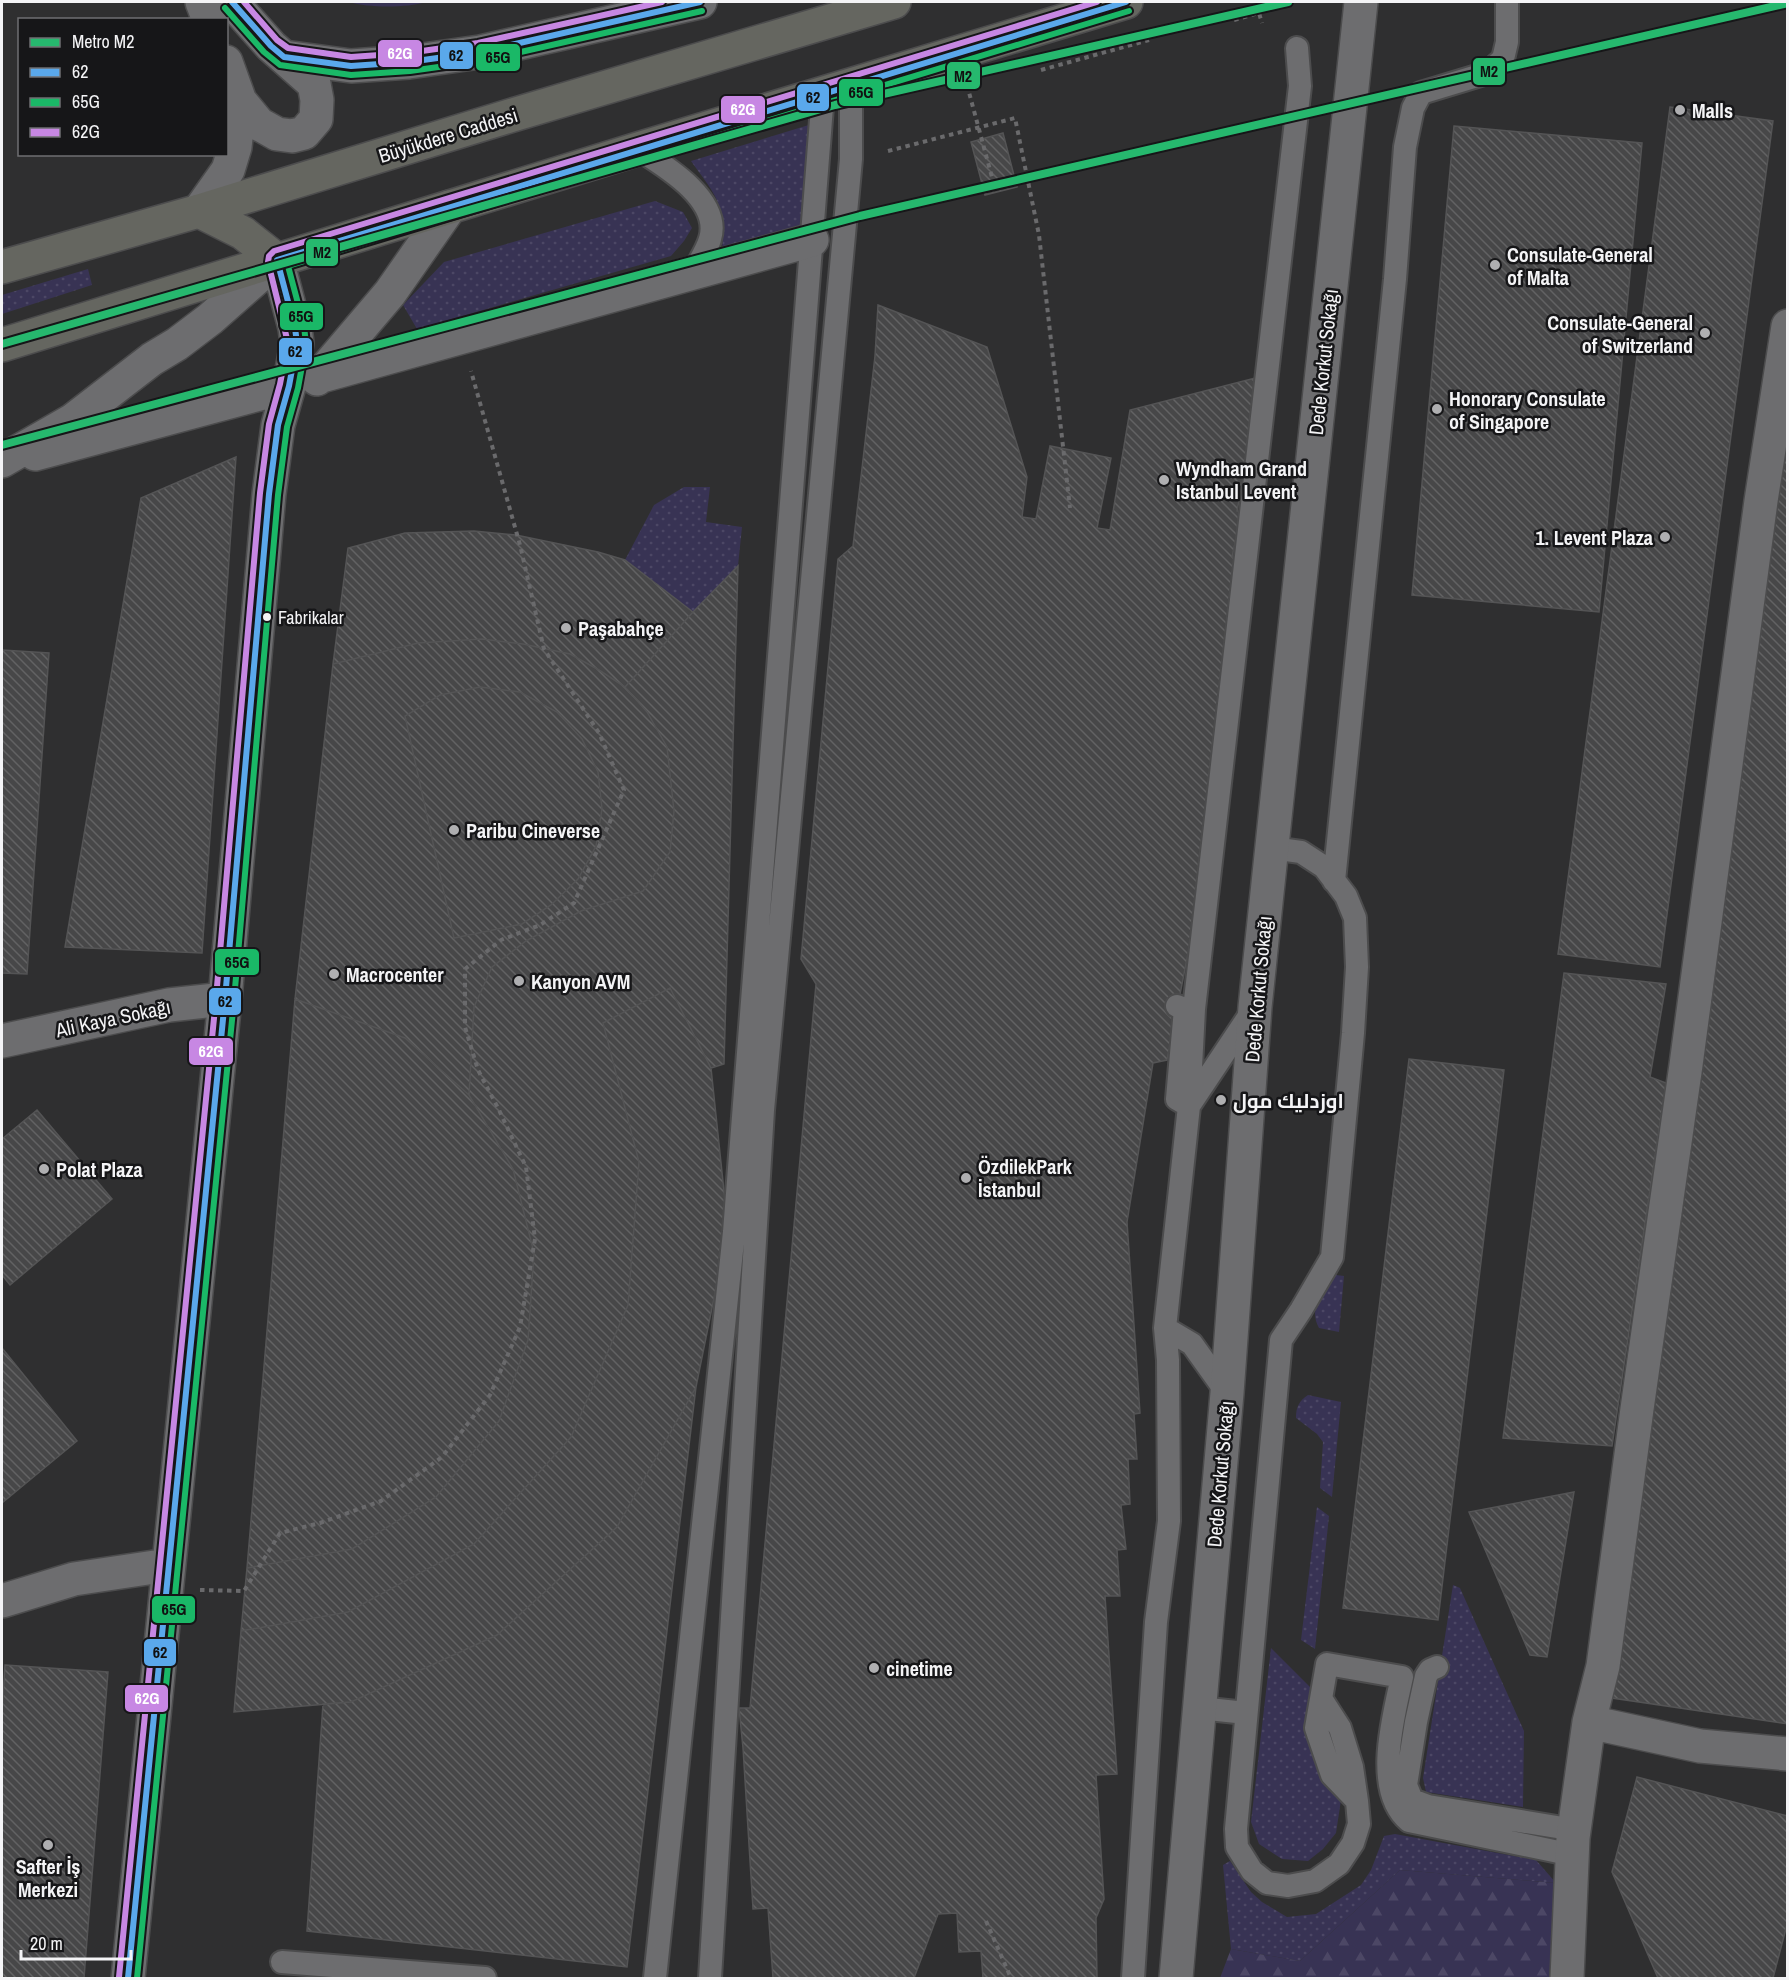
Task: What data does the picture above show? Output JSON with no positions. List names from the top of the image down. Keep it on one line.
{"streets":{"main road":["Büyükdere Caddesi"],"street":["Dede Korkut Sokağı","Ali Kaya Sokağı"]},"places":["Malls","Consulate-General of Malta","Consulate-General of Switzerland","Honorary Consulate of Singapore","Wyndham Grand Istanbul Levent","1. Levent Plaza","Fabrikalar","Paşabahçe","Paribu Cineverse","Macrocenter","Kanyon AVM","اوزدليك مول","Polat Plaza","ÖzdilekPark İstanbul","cinetime","Safter İş Merkezi"],"lines":["metro line M2","transit line 62","transit line 62G","transit line 65G"],"legend":["Metro M2","62","65G","62G"],"scale_bar":"20 m"}
